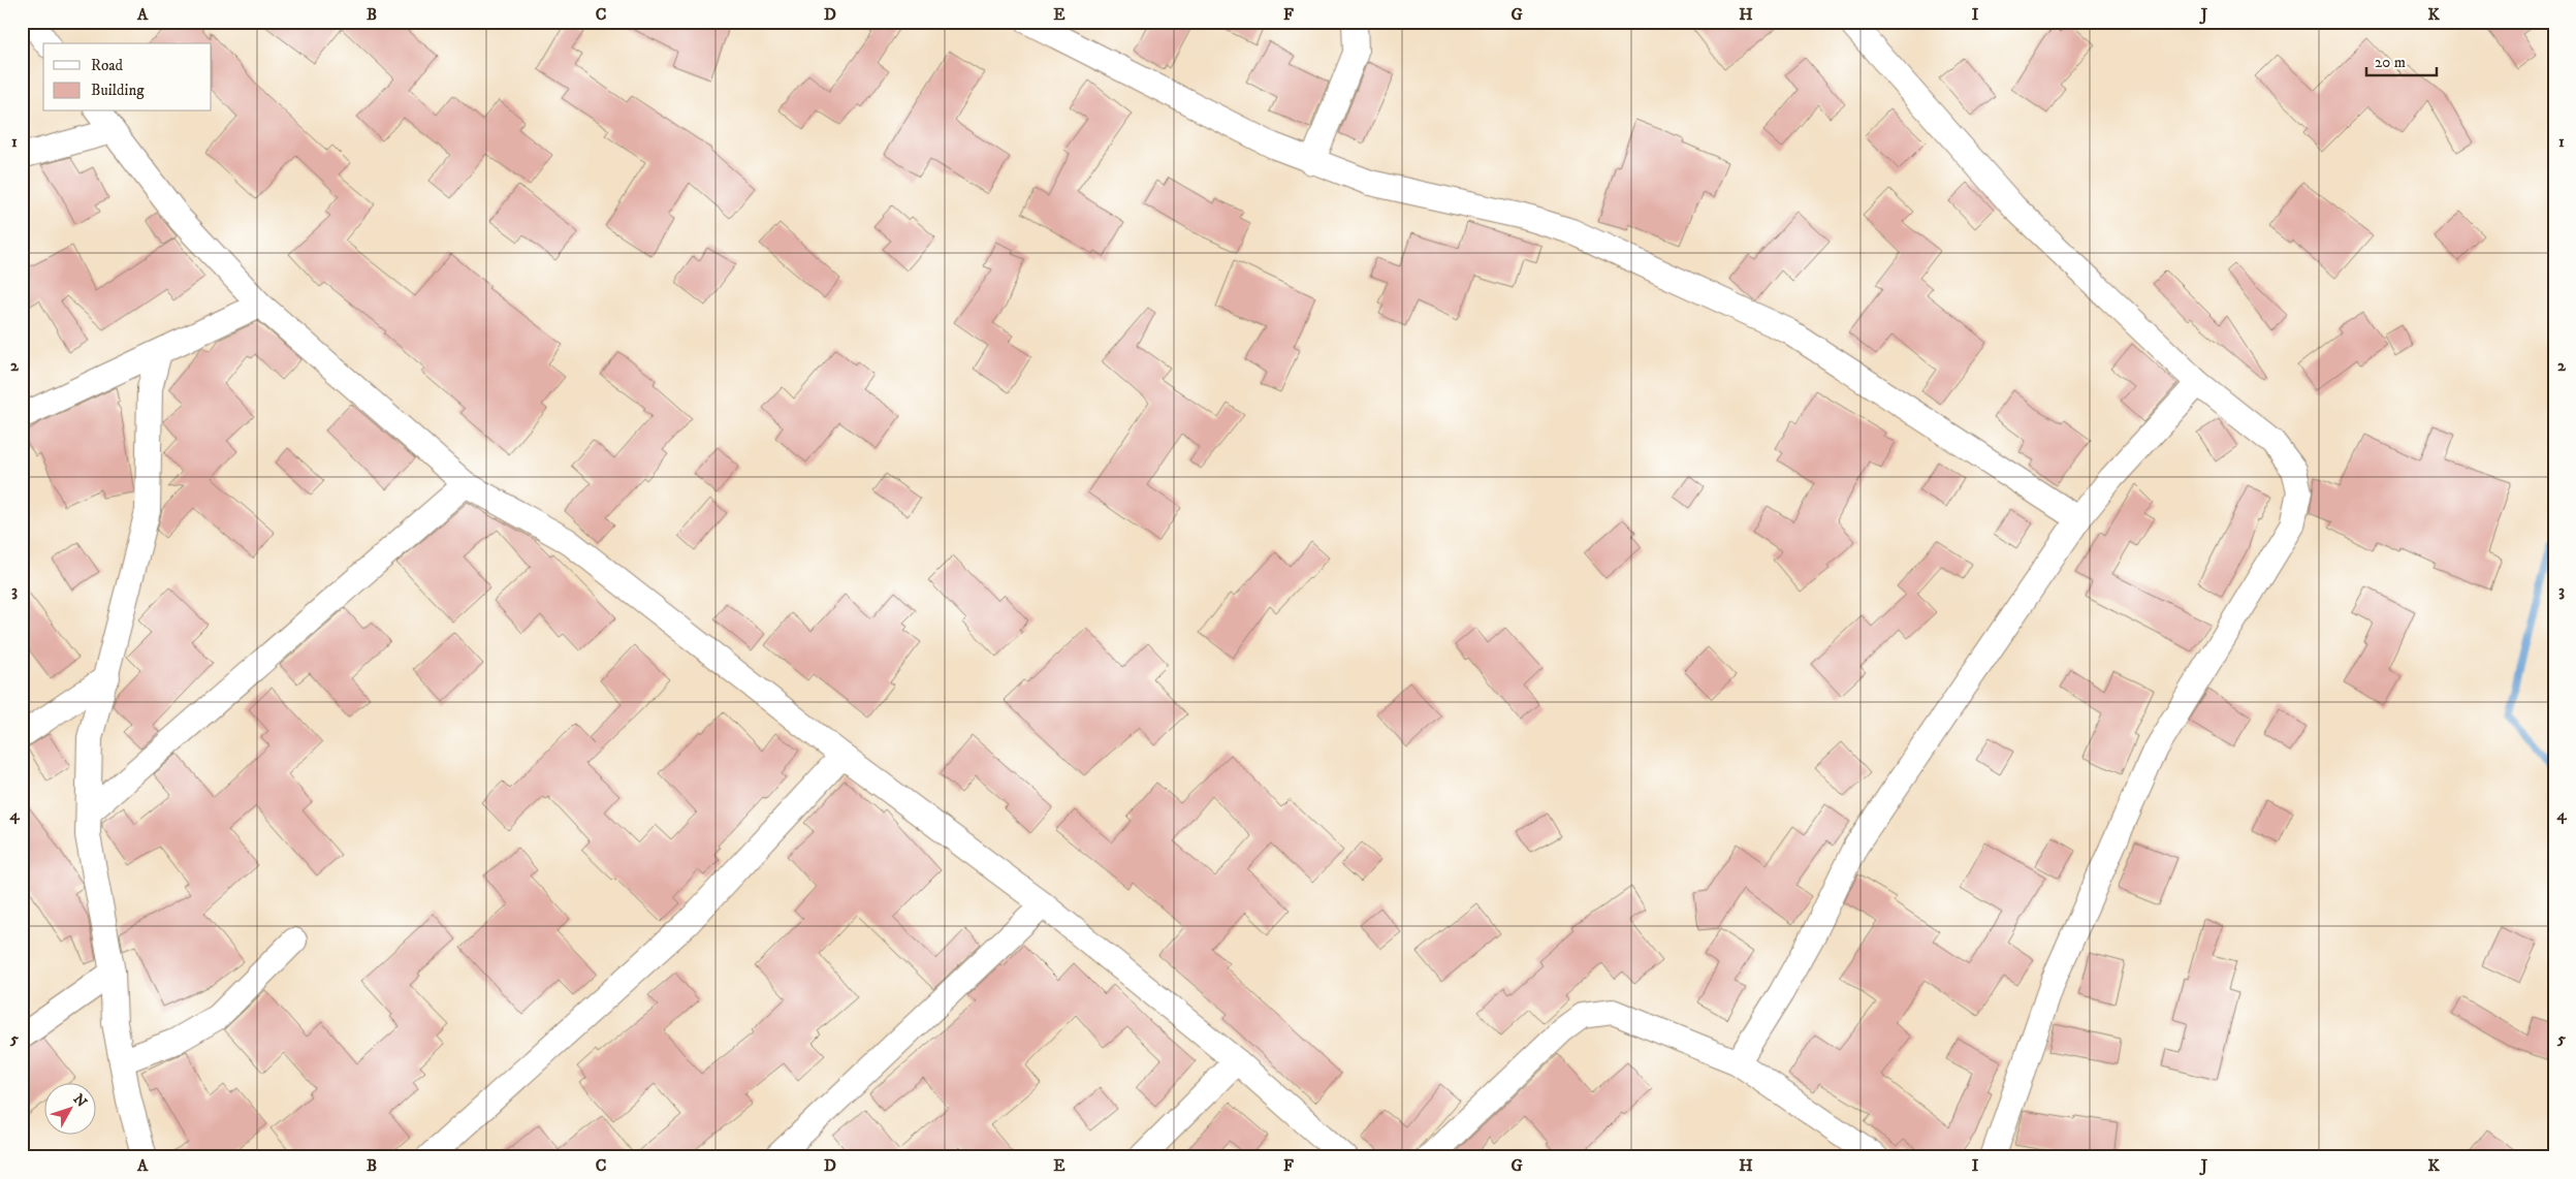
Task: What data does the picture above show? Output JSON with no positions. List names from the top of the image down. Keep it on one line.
{"legend":["Road","Building"],"scale_bar":"20 m","north":"top right","grid":{"columns":["A","B","C","D","E","F","G","H","I","J","K"],"rows":["1","2","3","4","5"]}}
